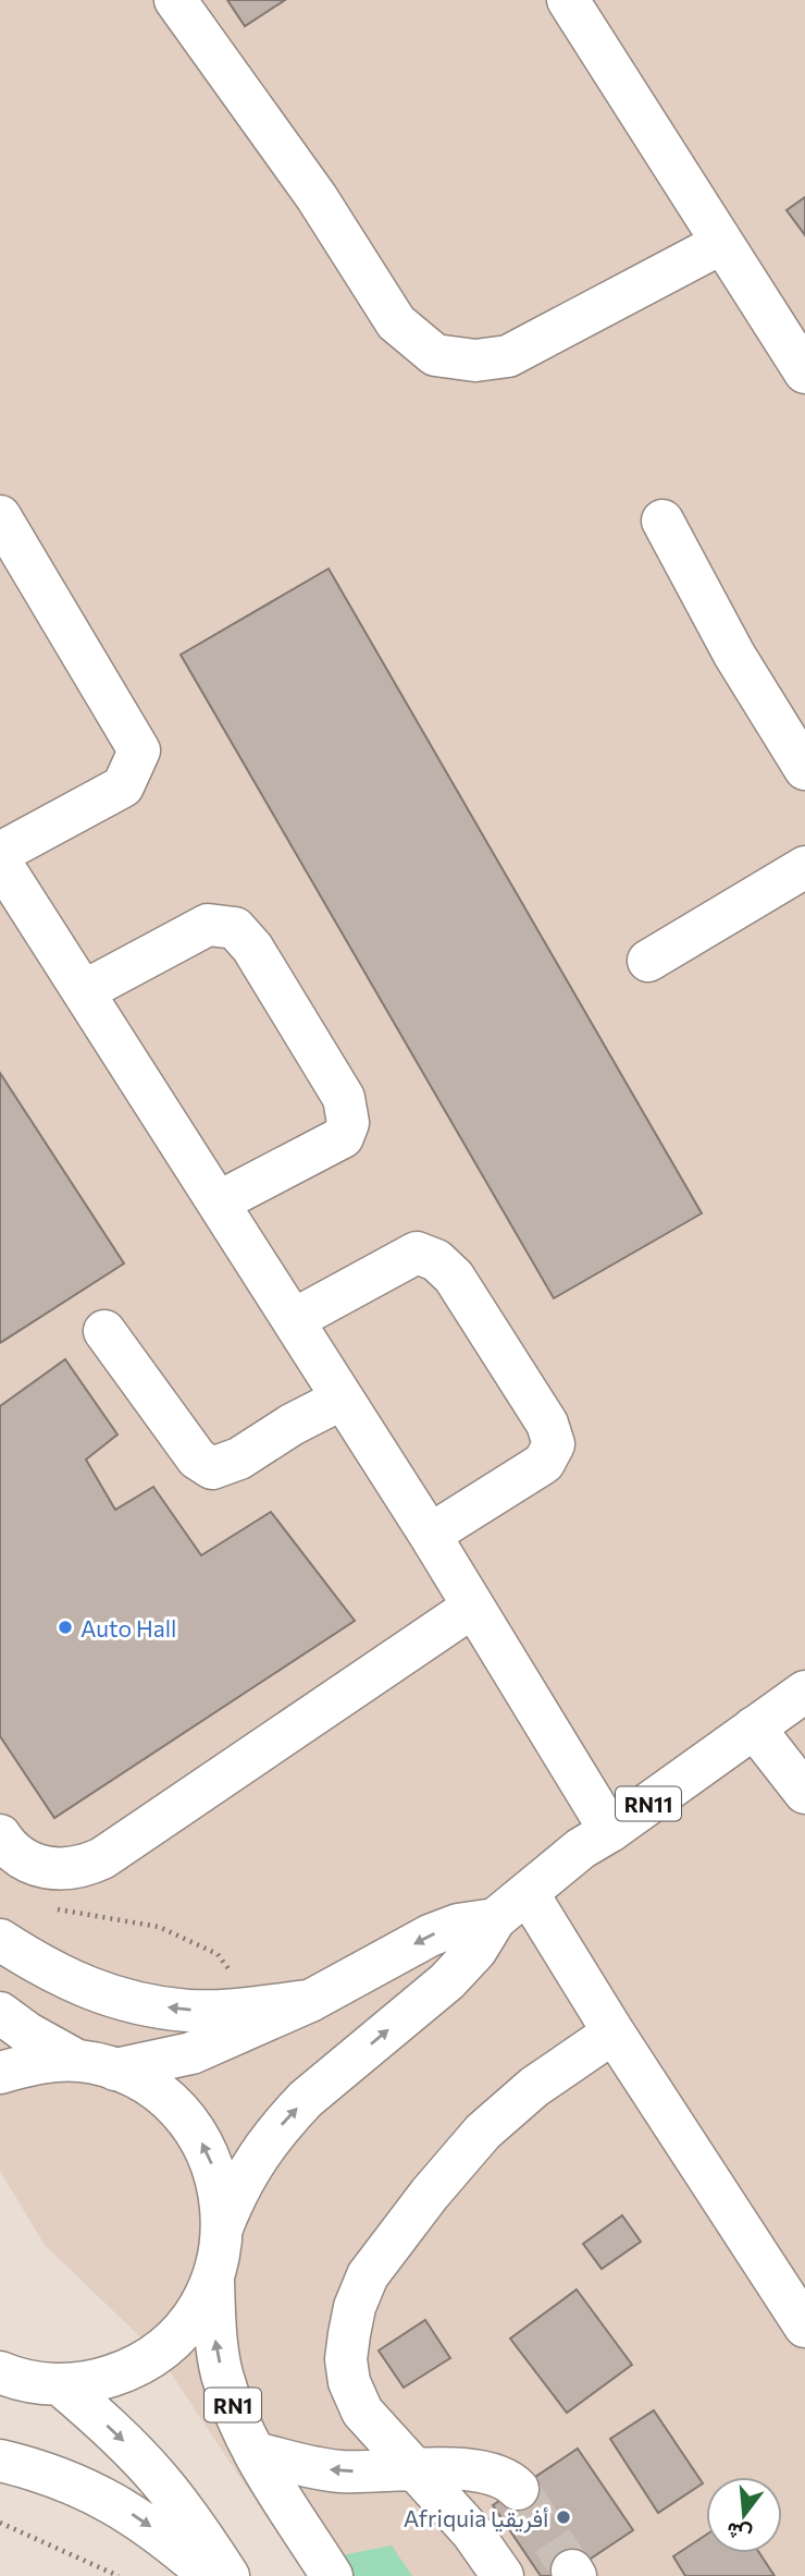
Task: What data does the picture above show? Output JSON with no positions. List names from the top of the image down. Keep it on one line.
{"streets":{"main road":["RN11","RN1"]},"crossings":[["RN11","RN1"]],"places":["Auto Hall","Afriquia أفريقيا"],"north":"bottom"}
